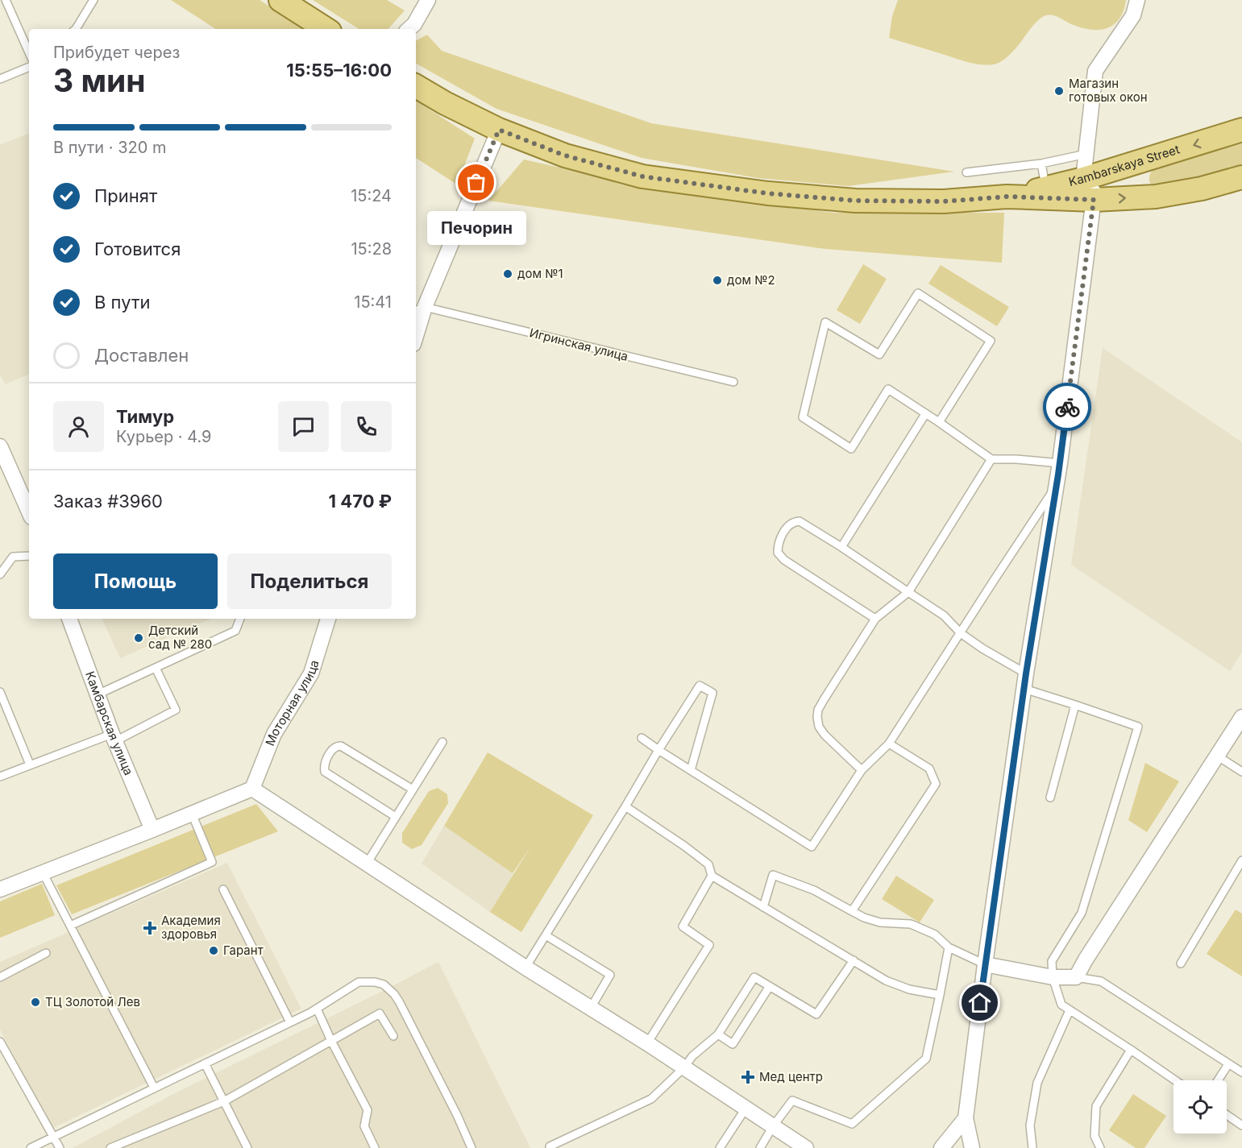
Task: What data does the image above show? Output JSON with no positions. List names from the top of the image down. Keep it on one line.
{"streets":{"main road":["Kambarskaya Street"],"street":["Моторная улица","Камбарская улица"],"lane":["Игринская улица"]},"places":{"other":["Магазин готовых окон","Печорин","дом №1","дом №2","Детский сад № 280","Гарант","ТЦ Золотой Лев"],"health":["Академия здоровья","Мед центр"]},"page":{"heading":["3 мин","Прибудет через","15:55–16:00"],"panel":["Тимур","Курьер · 4.9","Заказ #3960","1 470 ₽"],"bar":"В пути · 320 m","list":[["Принят","15:24"],["Готовится","15:28"],["В пути","15:41"],"Доставлен"],"bubble":"Печорин","buttons":["Помощь","Поделиться"]}}
